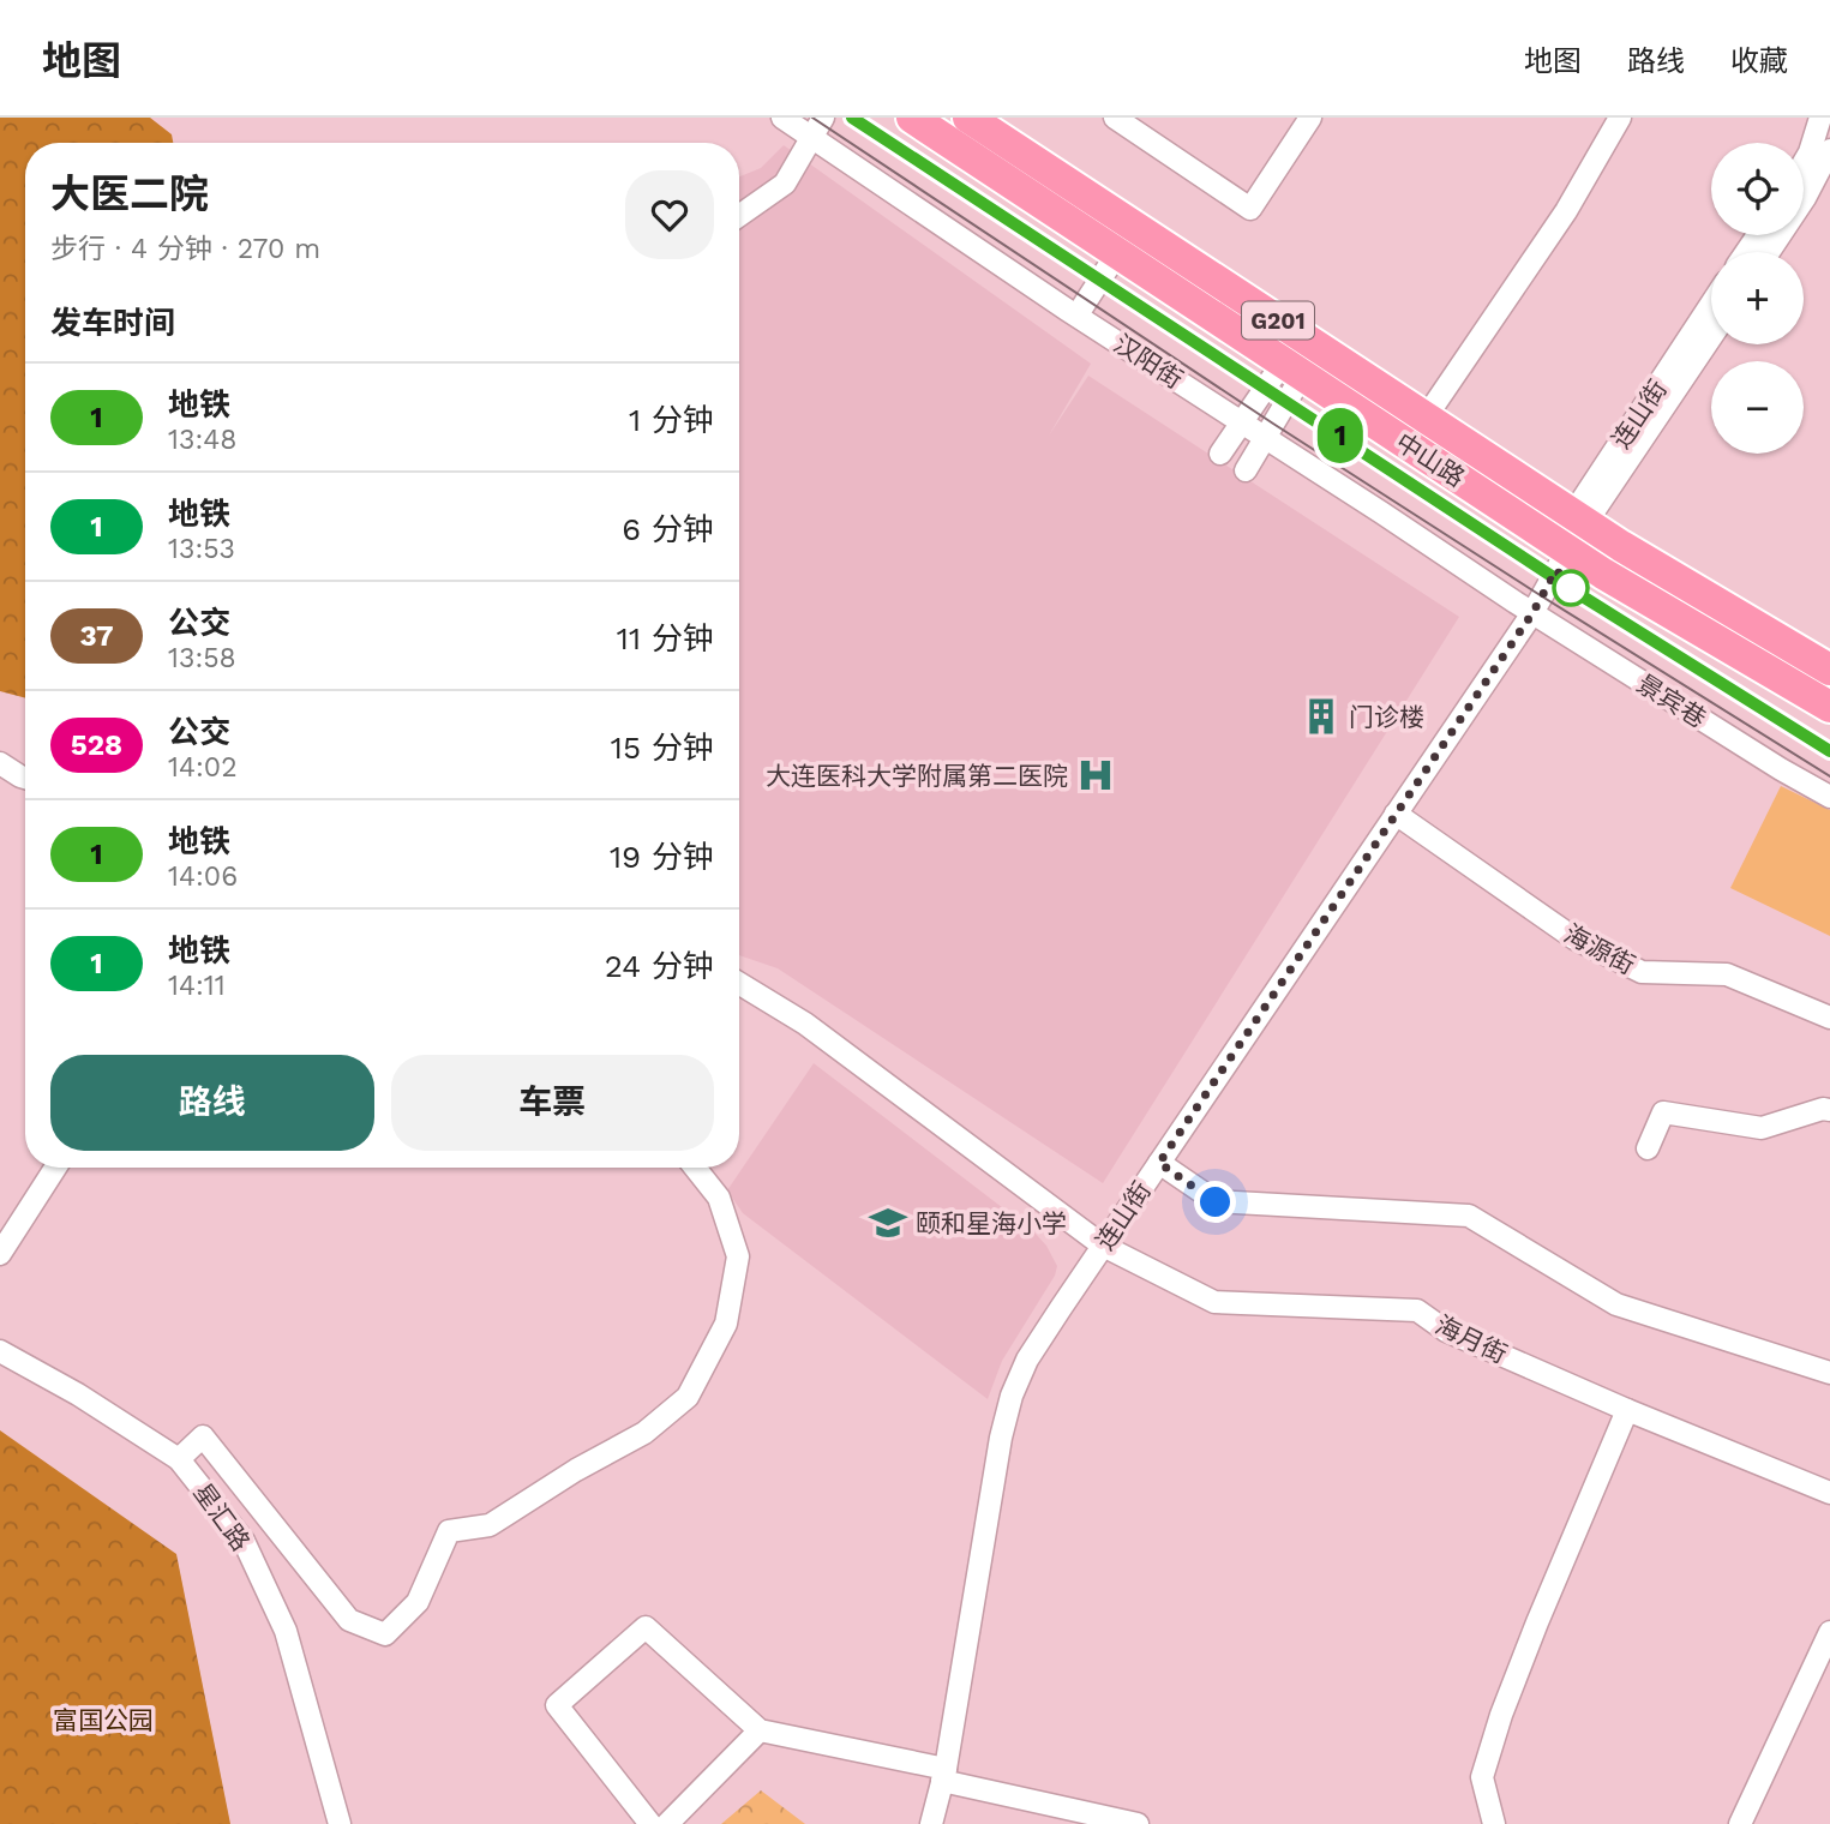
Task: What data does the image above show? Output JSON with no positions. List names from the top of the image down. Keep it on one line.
{"streets":{"highway":["G201","中山路"],"street":["汉阳街","连山街","景宾巷","海源街","海月街","星汇路"]},"crossings":[["汉阳街","连山街"],["汉阳街","景宾巷"],["连山街","中山路"],["连山街","景宾巷"],["连山街","海源街"],["连山街","海月街"]],"parks":["富国公园"],"places":{"building":["门诊楼"],"hospital":["大连医科大学附属第二医院"],"school or university":["颐和星海小学"]},"lines":["metro line 1"],"page":{"header":"地图","nav":["地图","路线","收藏"],"on_map":"1","map_buttons":["+","−"],"heading":[["大医二院","步行 · 4 分钟 · 270 m"],"发车时间"],"list":[{"mark":"1","name":"地铁","note":"13:48","value":"1 分钟"},{"mark":"1","name":"地铁","note":"13:53","value":"6 分钟"},{"mark":"37","name":"公交","note":"13:58","value":"11 分钟"},{"mark":"528","name":"公交","note":"14:02","value":"15 分钟"},{"mark":"1","name":"地铁","note":"14:06","value":"19 分钟"},{"mark":"1","name":"地铁","note":"14:11","value":"24 分钟"}],"buttons":["路线","车票"]}}
